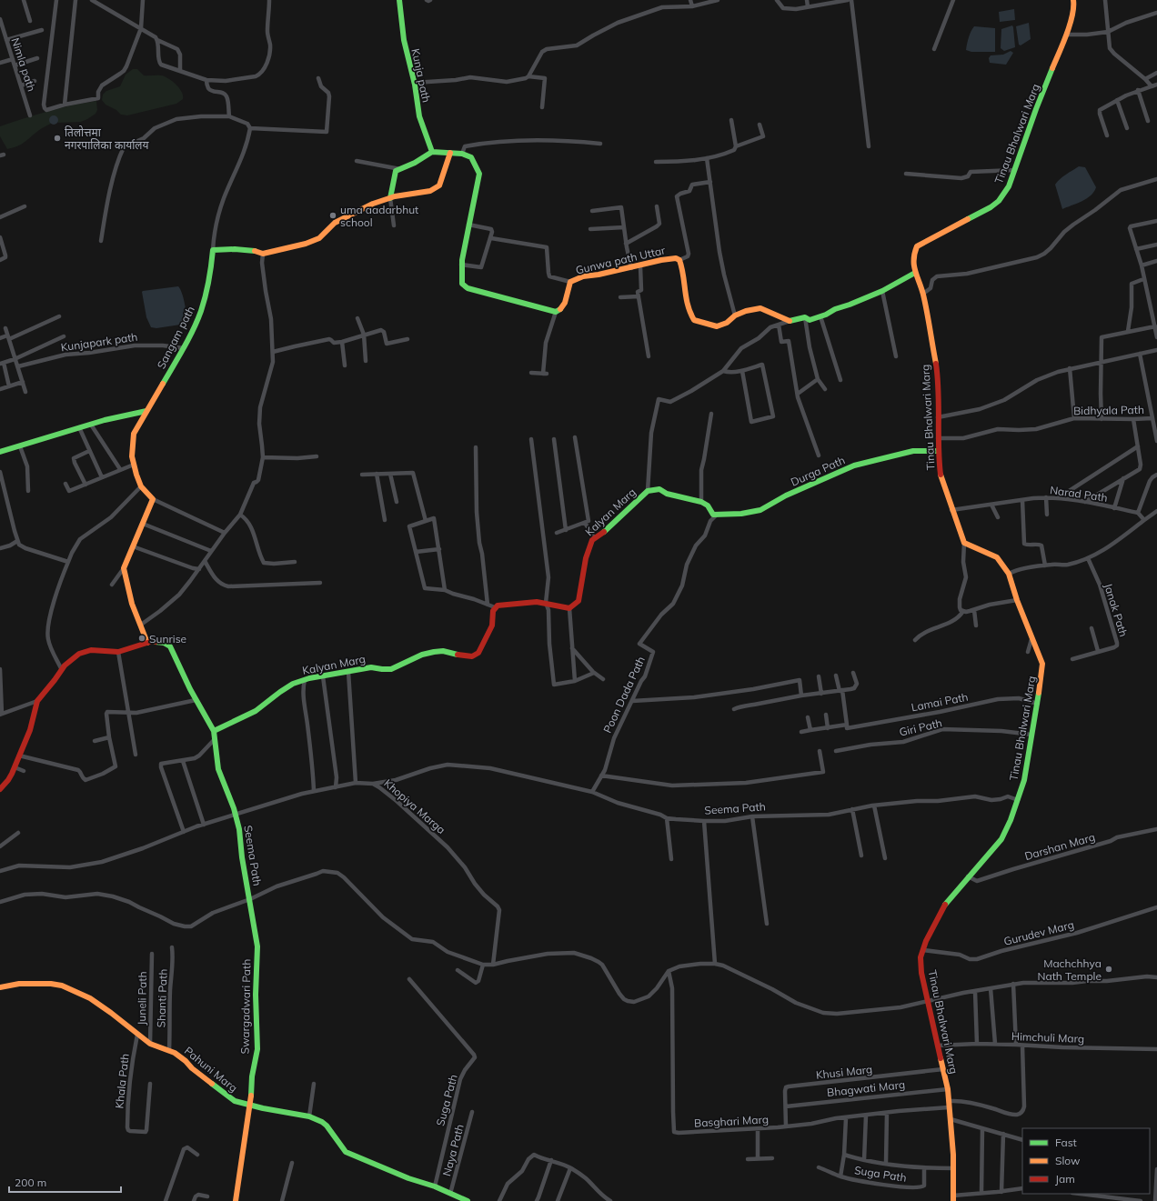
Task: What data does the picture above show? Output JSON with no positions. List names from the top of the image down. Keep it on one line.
{"streets":{"street":["Nimla path","Kunja path","Tinau Bhalwari Marg","Gunwa path Uttar","Sangam path","Kunjapark path","Bidhyala Path","Durga Path","Narad Path","Kalyan Marg","Janak Path","Poon Dada Path","Lamai Path","Giri Path","Khopiya Marga","Seema Path","Darshan Marg","Gurudev Marg","Juneli Path","Shanti Path","Swargadwari Path","Himchuli Marg","Pahuni Marg","Khusi Marg","Khala Path","Bhagwati Marg","Suga Path","Basghari Marg","Naya Path"]},"crossings":[["Tinau Bhalwari Marg","Bidhyala Path"],["Tinau Bhalwari Marg","Durga Path"],["Tinau Bhalwari Marg","Narad Path"],["Tinau Bhalwari Marg","Lamai Path"],["Tinau Bhalwari Marg","Giri Path"],["Tinau Bhalwari Marg","Seema Path"],["Tinau Bhalwari Marg","Darshan Marg"],["Tinau Bhalwari Marg","Gurudev Marg"],["Tinau Bhalwari Marg","Himchuli Marg"],["Tinau Bhalwari Marg","Khusi Marg"],["Tinau Bhalwari Marg","Bhagwati Marg"],["Tinau Bhalwari Marg","Basghari Marg"],["Sangam path","Kunjapark path"],["Durga Path","Poon Dada Path"],["Kalyan Marg","Seema Path"],["Poon Dada Path","Seema Path"],["Khopiya Marga","Seema Path"],["Seema Path","Swargadwari Path"],["Juneli Path","Pahuni Marg"],["Shanti Path","Pahuni Marg"],["Swargadwari Path","Pahuni Marg"],["Pahuni Marg","Khala Path"],["Pahuni Marg","Suga Path"],["Pahuni Marg","Naya Path"],["Khusi Marg","Bhagwati Marg"],["Khusi Marg","Basghari Marg"]],"places":["तिलोत्तमा नगरपालिका कार्यालय","uma aadarbhut school","Sunrise","Machchhya Nath Temple"],"legend":["Fast","Slow","Jam"],"scale_bar":"200 m"}
